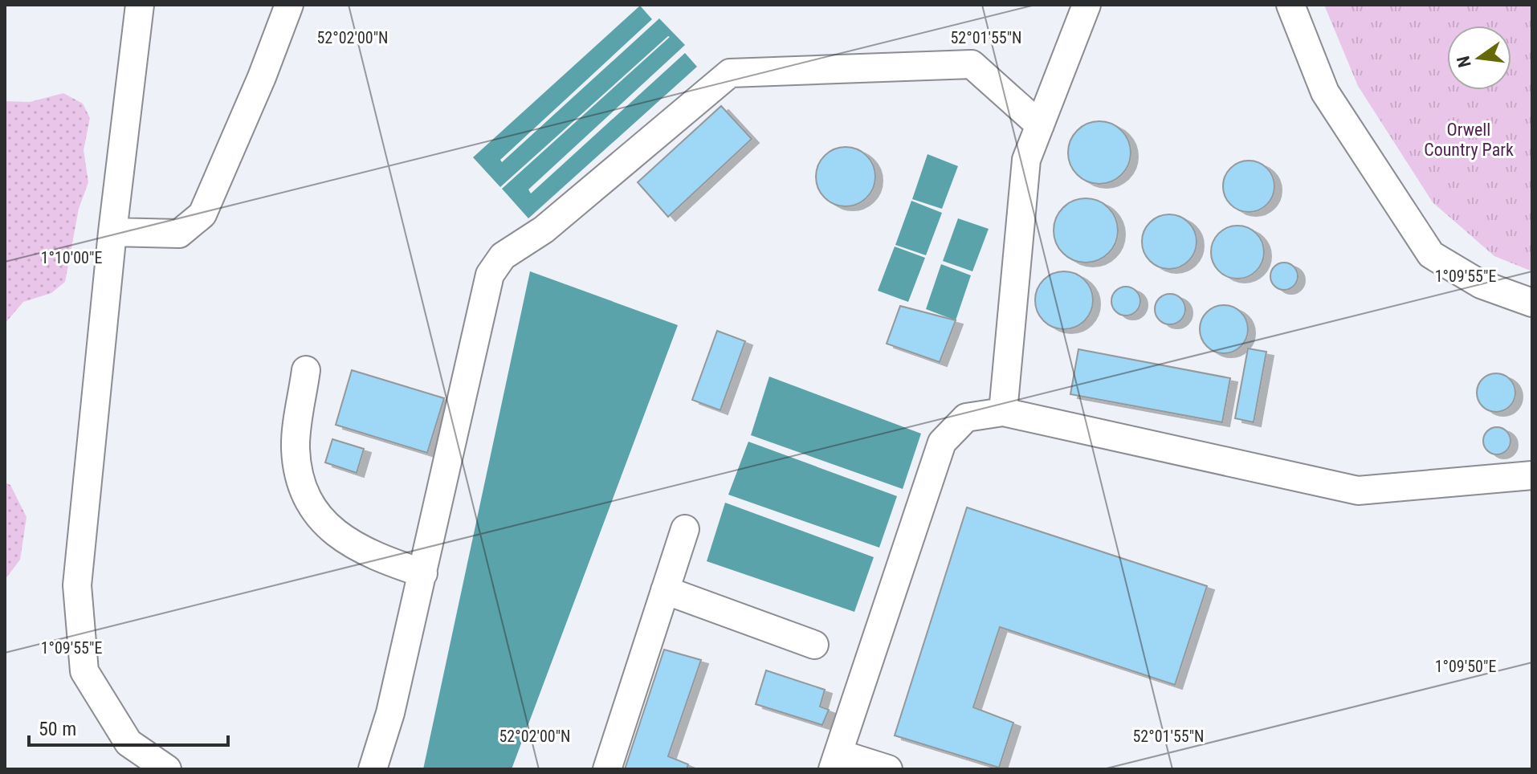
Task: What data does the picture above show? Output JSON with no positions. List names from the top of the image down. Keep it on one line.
{"parks":["Orwell Country Park"],"scale_bar":"50 m","north":"left","coordinates":["52°01'55\"N","52°02'00\"N","1°10'00\"E","1°09'55\"E","1°09'50\"E"]}
